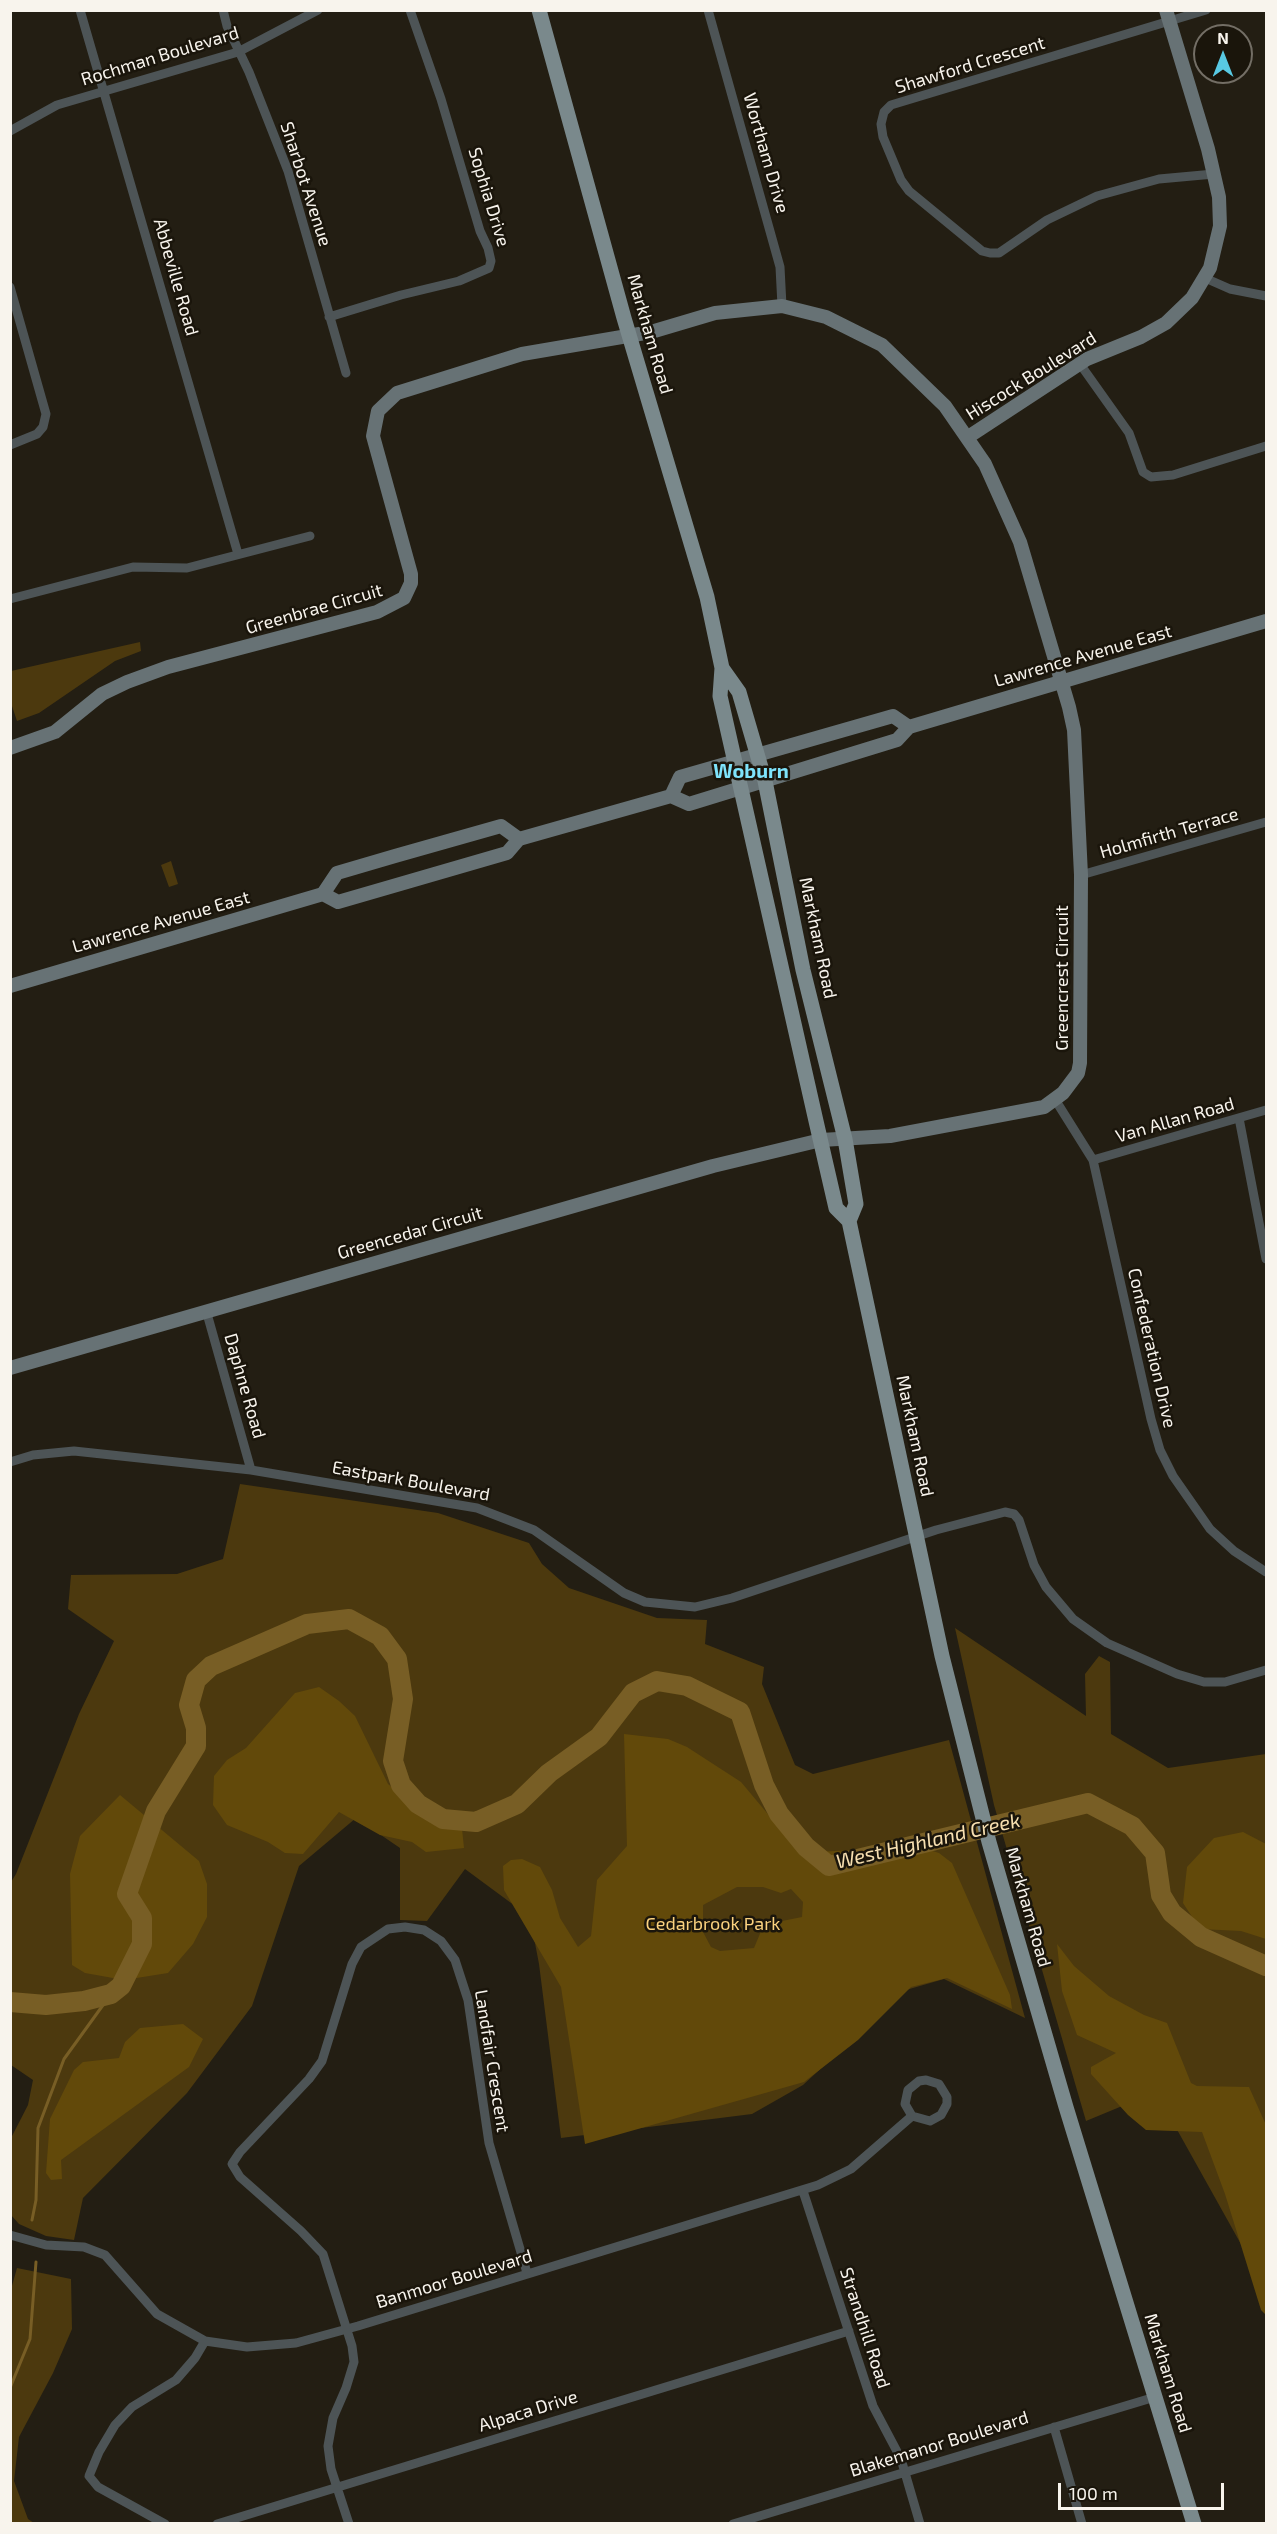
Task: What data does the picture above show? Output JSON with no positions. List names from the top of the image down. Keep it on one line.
{"streets":{"main road":["Markham Road"],"street":["Rochman Boulevard","Shawford Crescent","Wortham Drive","Sharbot Avenue","Sophia Drive","Abbeville Road","Hiscock Boulevard","Greenbrae Circuit","Lawrence Avenue East","Holmfirth Terrace","Greencrest Circuit","Van Allan Road","Greencedar Circuit","Confederation Drive","Daphne Road","Eastpark Boulevard","Landfair Crescent","Banmoor Boulevard","Strandhill Road","Alpaca Drive","Blakemanor Boulevard"]},"crossings":[["Rochman Boulevard","Sharbot Avenue"],["Rochman Boulevard","Abbeville Road"],["Shawford Crescent","Hiscock Boulevard"],["Wortham Drive","Greenbrae Circuit"],["Wortham Drive","Greencrest Circuit"],["Sharbot Avenue","Sophia Drive"],["Markham Road","Greenbrae Circuit"],["Markham Road","Lawrence Avenue East"],["Markham Road","Greencedar Circuit"],["Markham Road","Eastpark Boulevard"],["Markham Road","Blakemanor Boulevard"],["Hiscock Boulevard","Greencrest Circuit"],["Greenbrae Circuit","Greencrest Circuit"],["Lawrence Avenue East","Greencrest Circuit"],["Holmfirth Terrace","Greencrest Circuit"],["Greencrest Circuit","Confederation Drive"],["Van Allan Road","Confederation Drive"],["Greencedar Circuit","Daphne Road"],["Daphne Road","Eastpark Boulevard"],["Landfair Crescent","Banmoor Boulevard"],["Banmoor Boulevard","Strandhill Road"],["Strandhill Road","Alpaca Drive"],["Strandhill Road","Blakemanor Boulevard"]],"districts":["Woburn"],"water":["West Highland Creek"],"parks":["Cedarbrook Park"],"scale_bar":"100 m","north":"top"}
